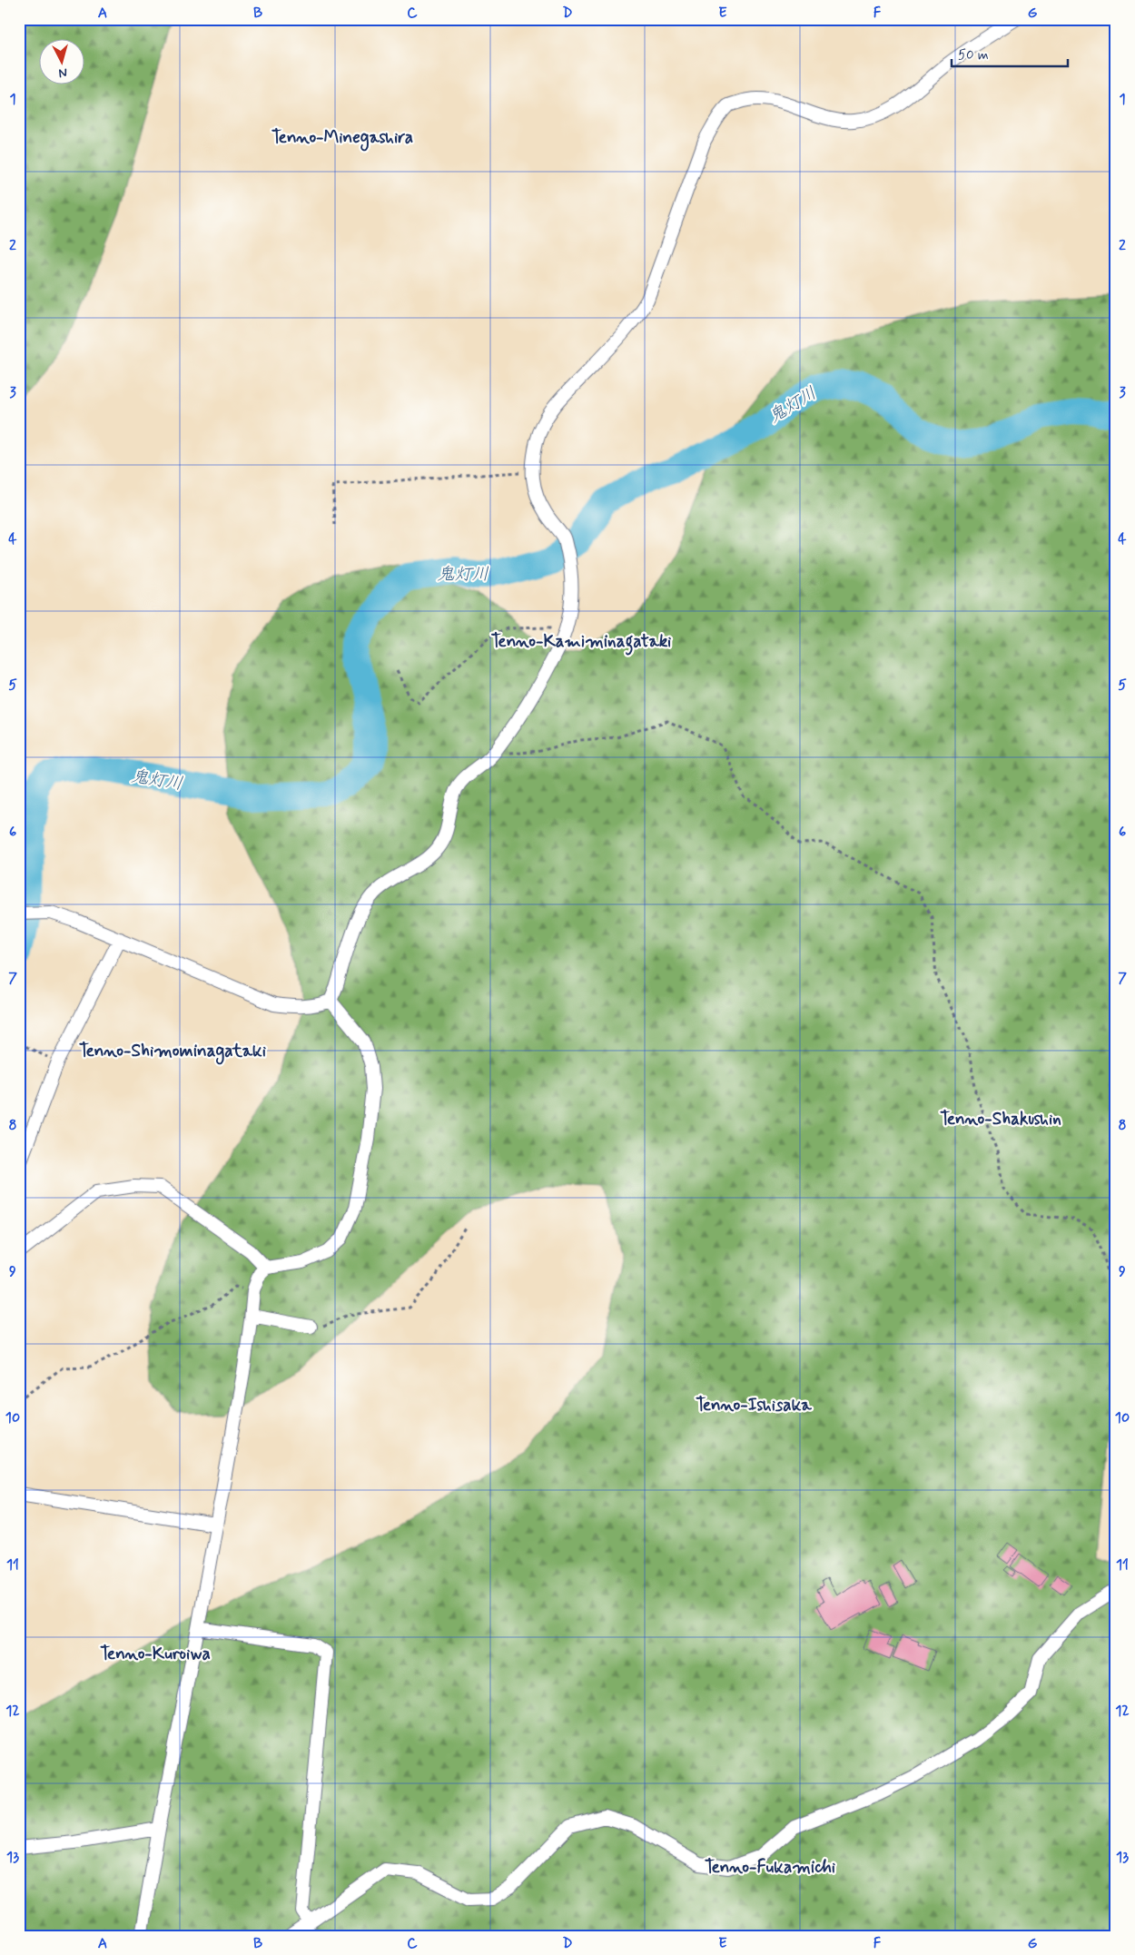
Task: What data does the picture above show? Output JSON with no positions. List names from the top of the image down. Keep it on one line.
{"districts":["Tenno-Minegashira","Tenno-Kamiminagataki","Tenno-Shimominagataki","Tenno-Shakushin","Tenno-Ishisaka","Tenno-Kuroiwa","Tenno-Fukamichi"],"water":["鬼灯川"],"scale_bar":"50 m","north":"bottom","grid":{"columns":["A","B","C","D","E","F","G"],"rows":["1","2","3","4","5","6","7","8","9","10","11","12","13"]}}
